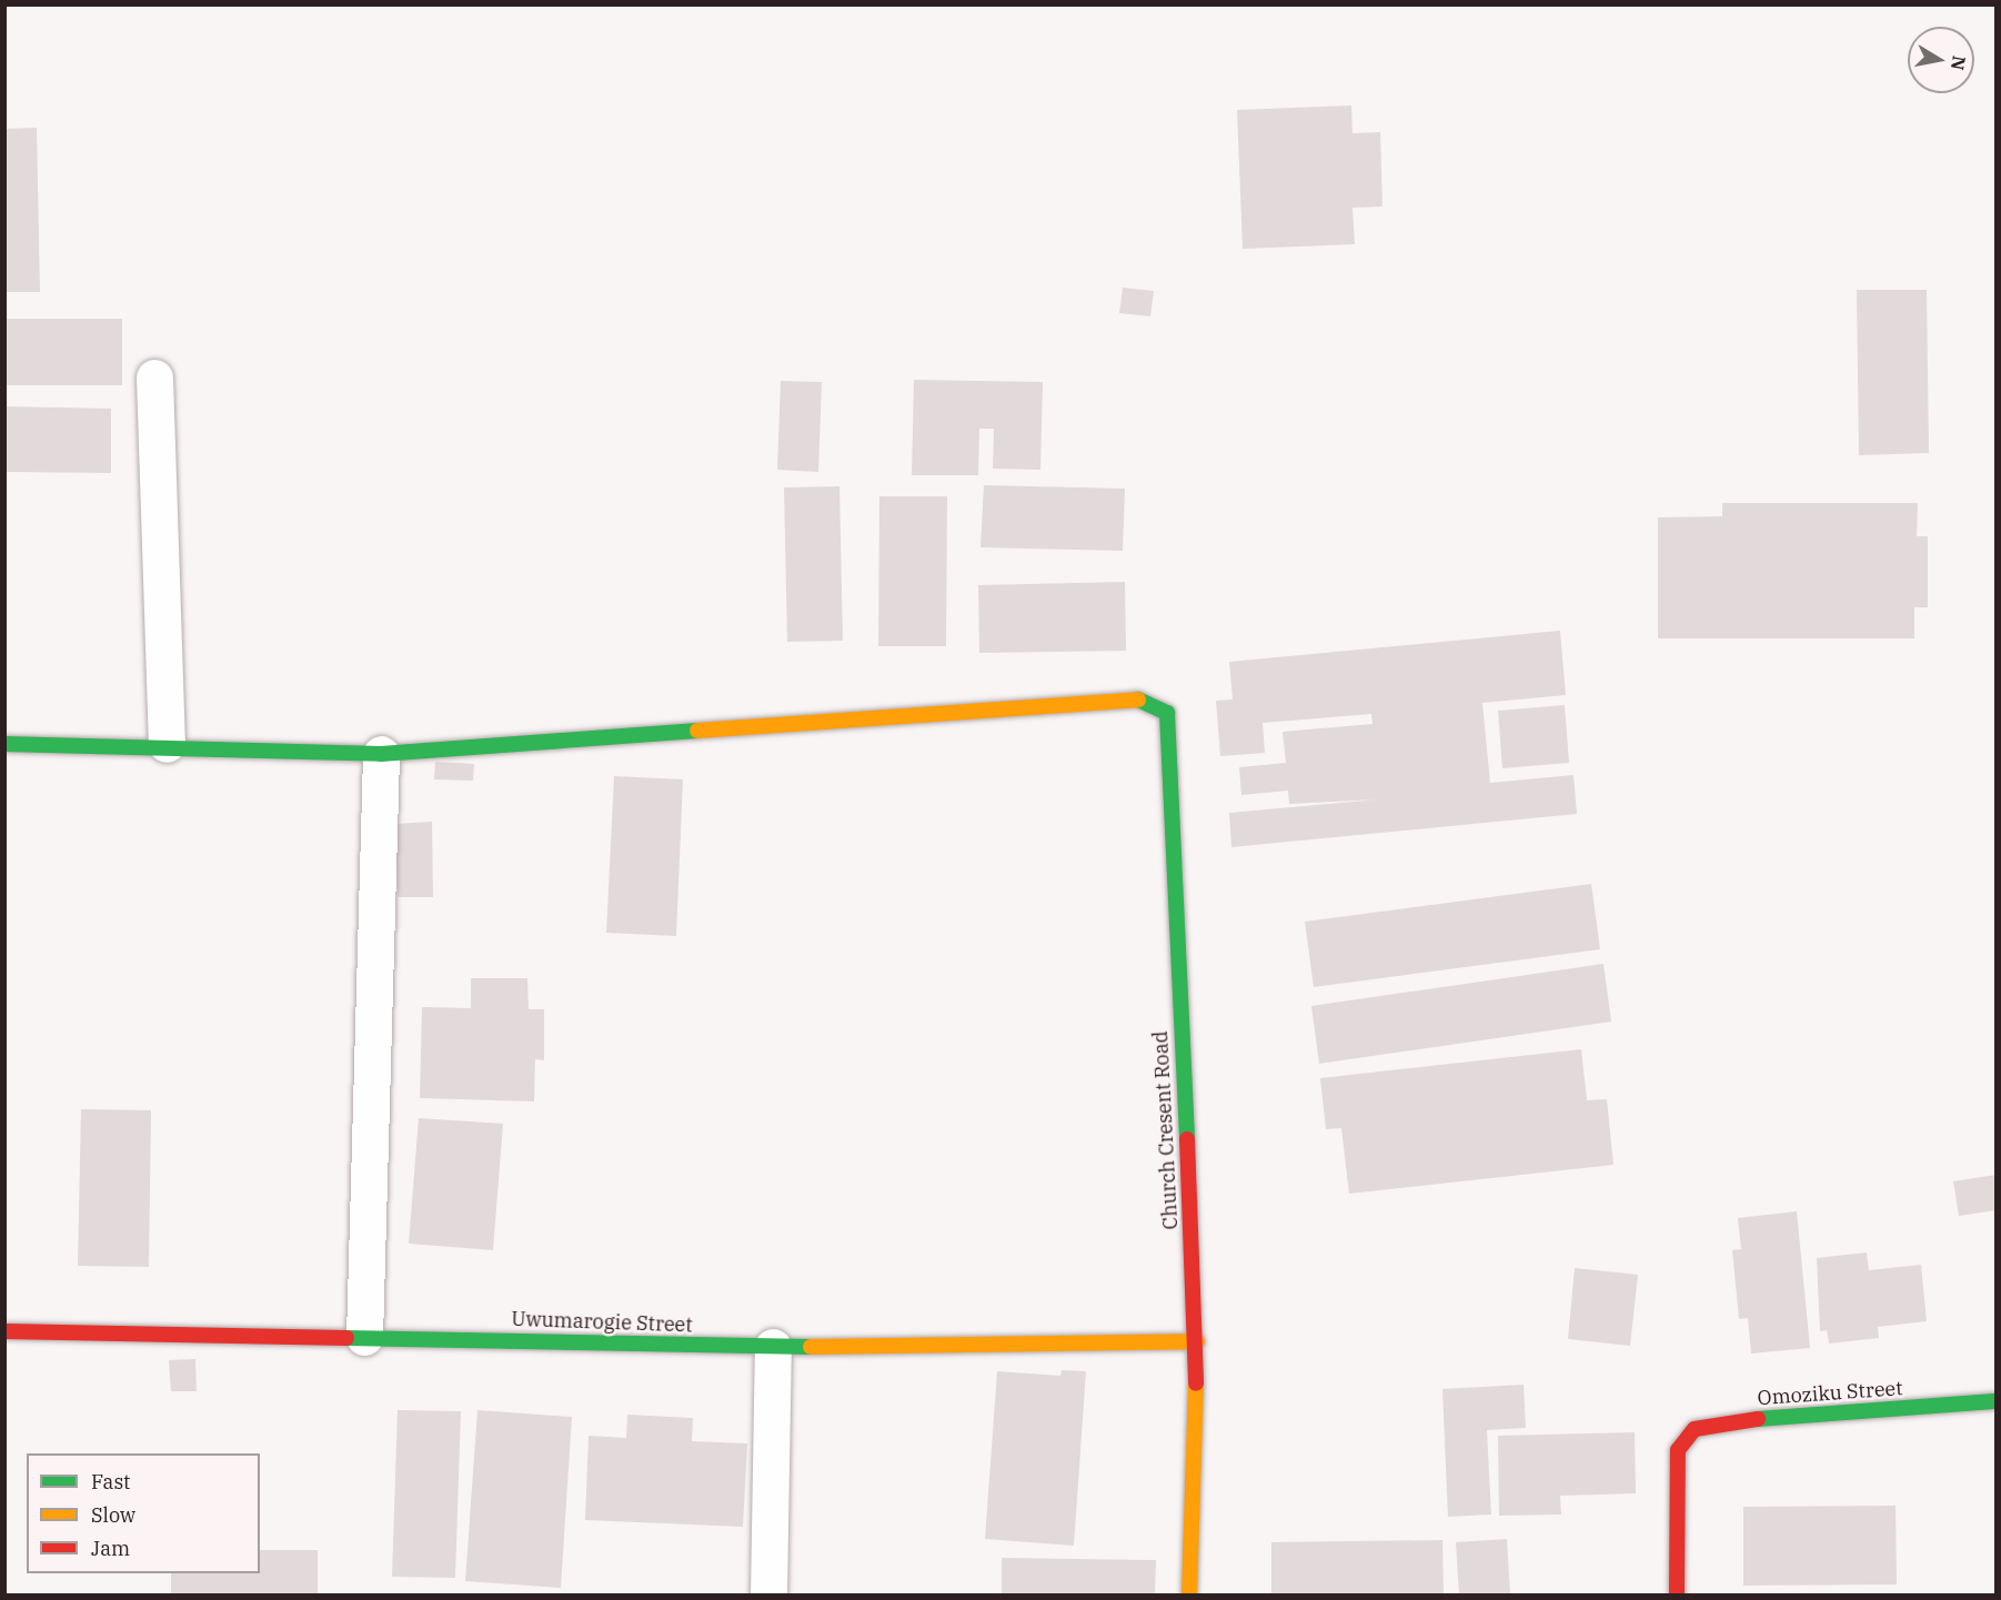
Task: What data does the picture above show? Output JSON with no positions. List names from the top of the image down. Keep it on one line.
{"streets":{"street":["Church Cresent Road","Uwumarogie Street","Omoziku Street"]},"crossings":[["Church Cresent Road","Uwumarogie Street"]],"legend":["Fast","Slow","Jam"],"north":"right"}
